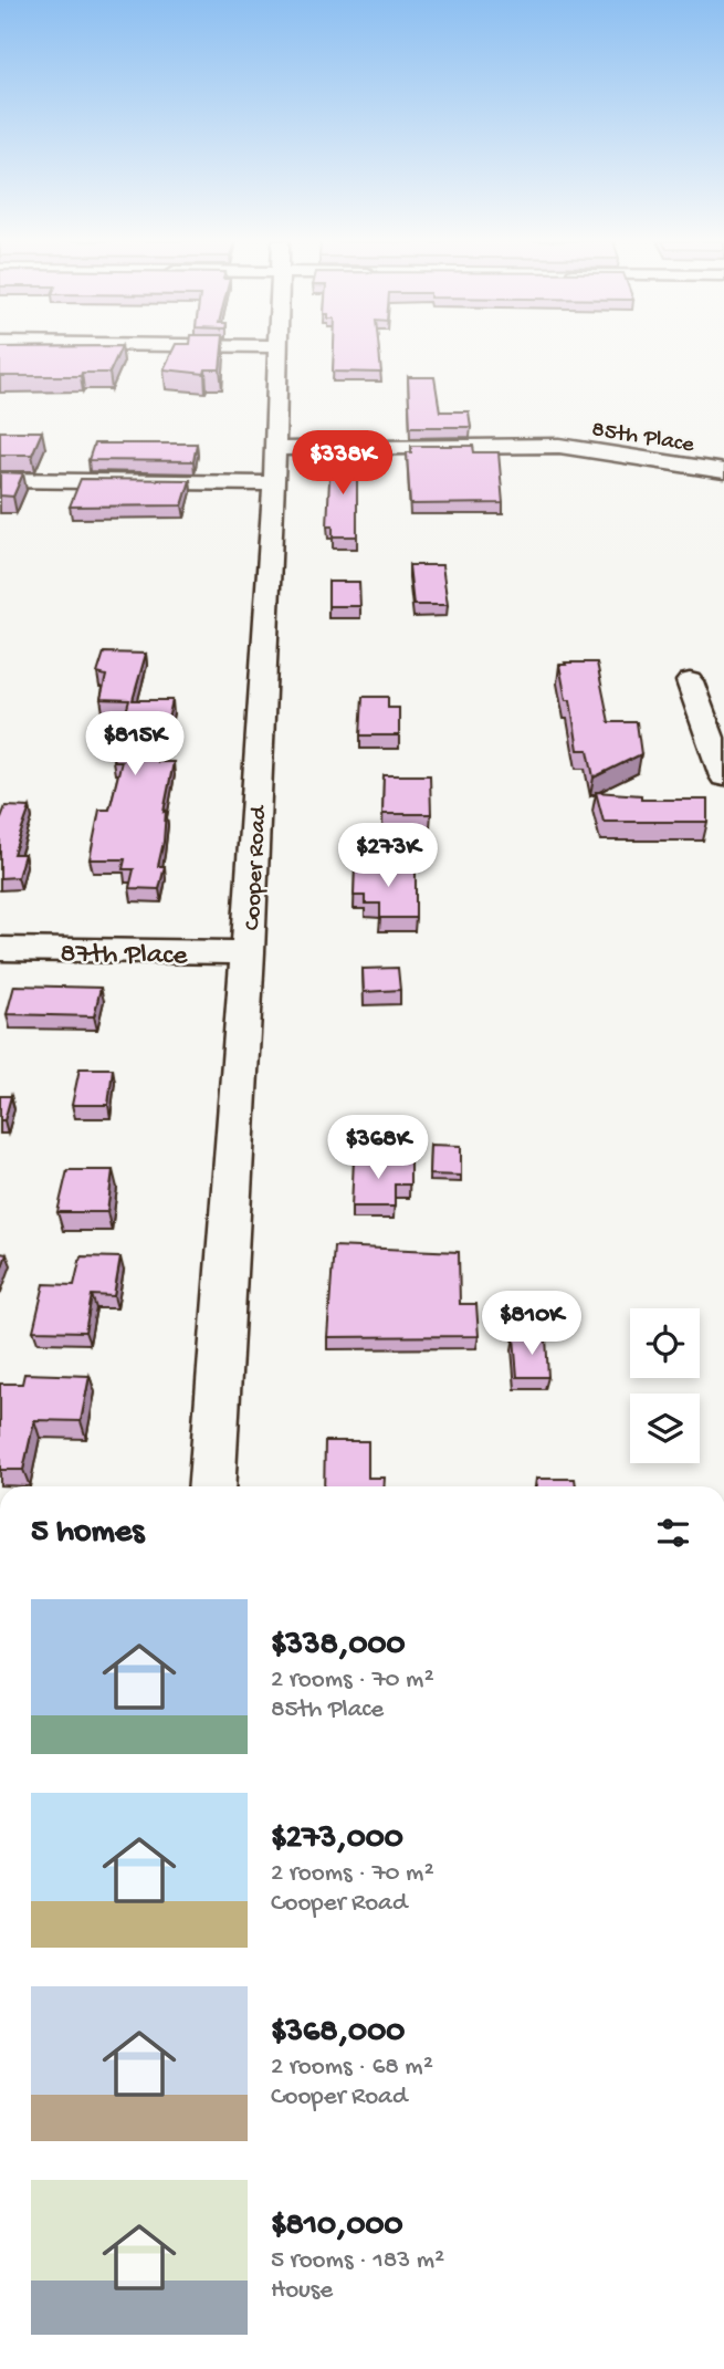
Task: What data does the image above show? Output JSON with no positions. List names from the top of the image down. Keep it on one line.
{"streets":{"street":["85th Place","Cooper Road","87th Place"]},"crossings":[["85th Place","Cooper Road"],["Cooper Road","87th Place"]],"page":{"price":["$338K","$815K","$273K","$368K","$810K"],"heading":"5 homes","list":[{"name":"$338,000","note":"2 rooms · 70 m² · 85th Place"},{"name":"$273,000","note":"2 rooms · 70 m² · Cooper Road"},{"name":"$368,000","note":"2 rooms · 68 m² · Cooper Road"},{"name":"$810,000","note":"5 rooms · 183 m² · House"}]}}
